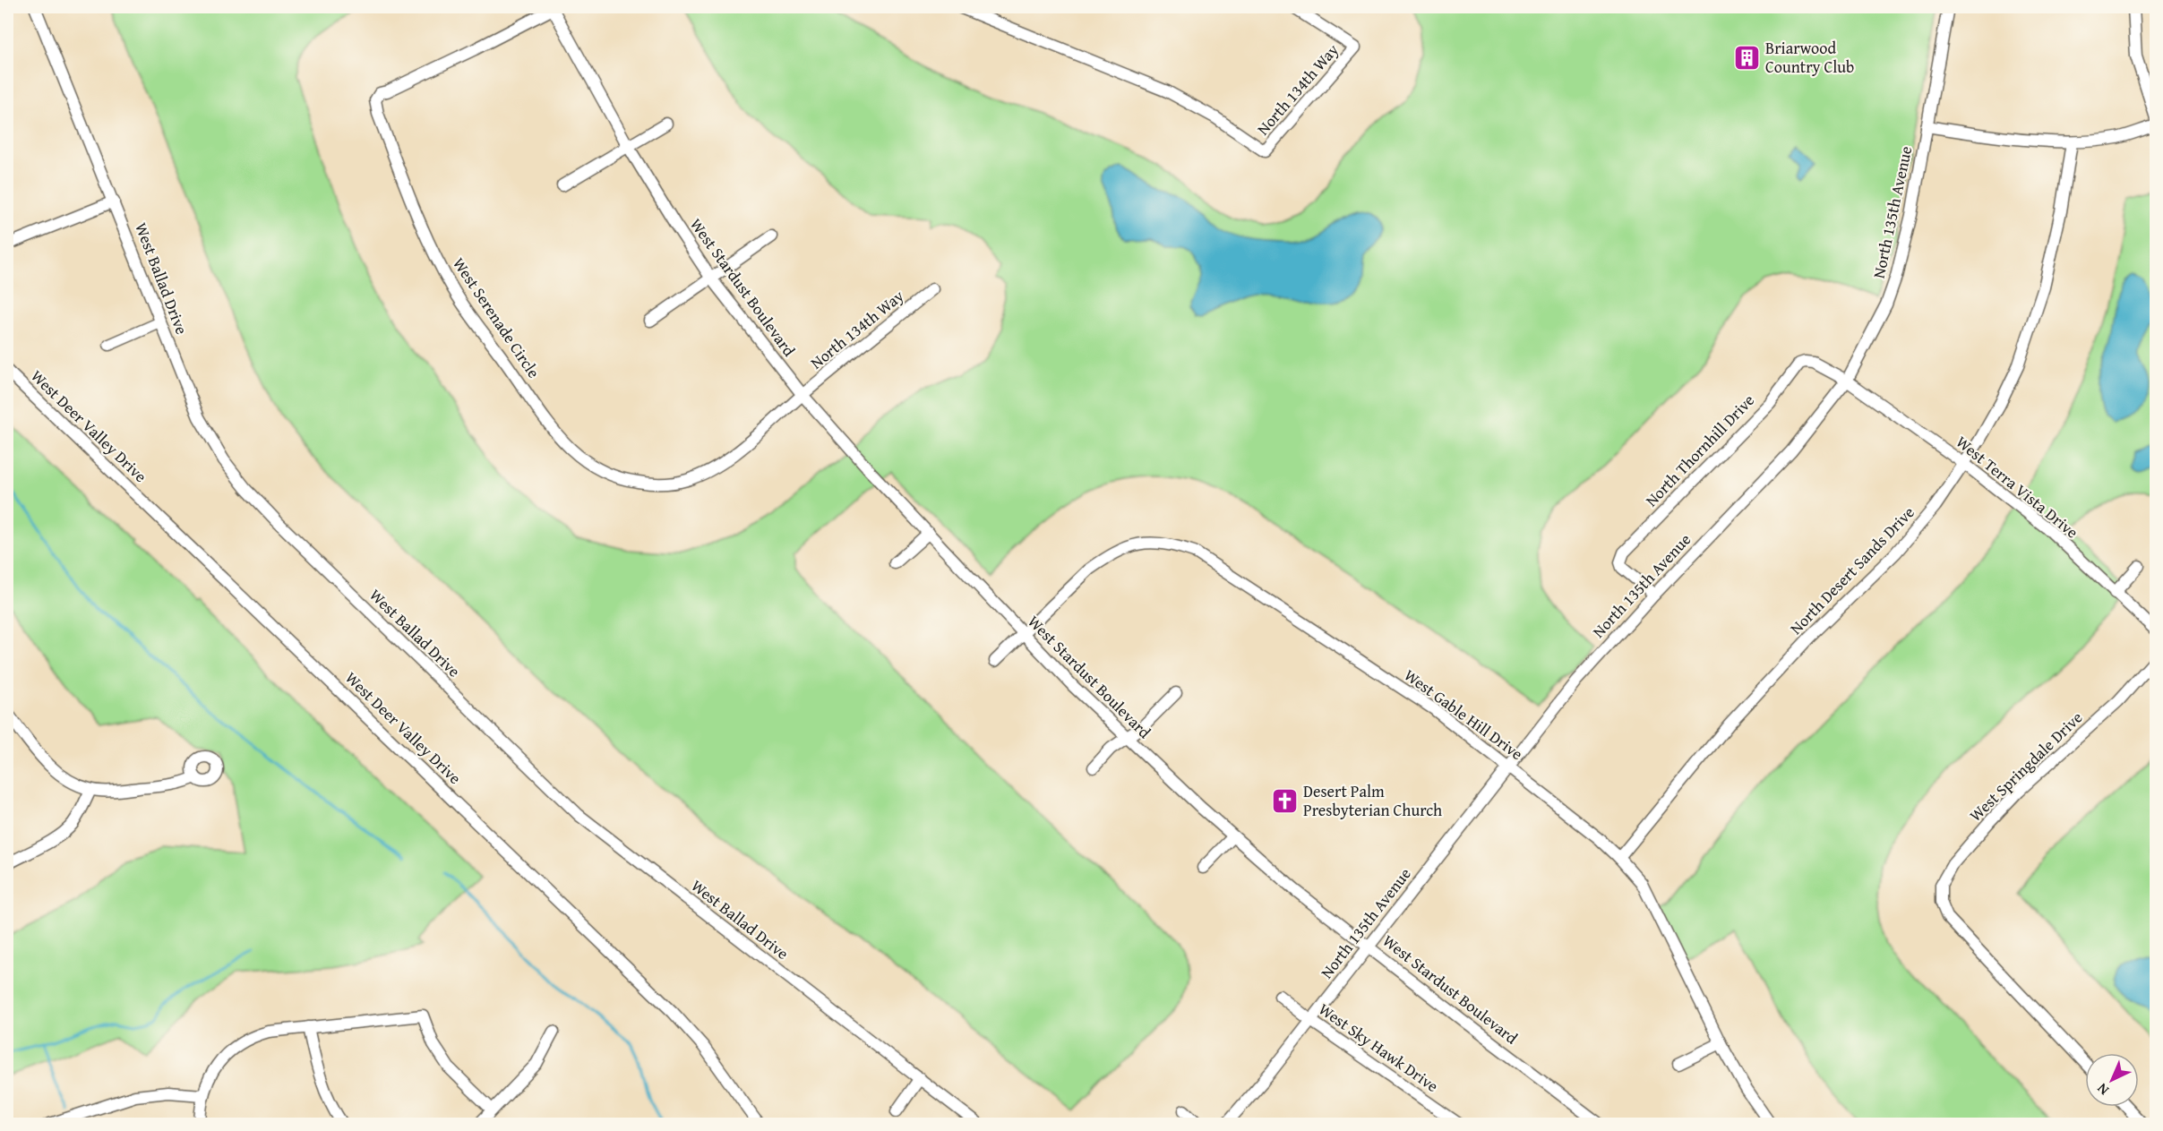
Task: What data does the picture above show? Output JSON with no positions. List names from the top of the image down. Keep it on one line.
{"streets":{"street":["North 134th Way","North 135th Avenue","West Ballad Drive","West Stardust Boulevard","West Serenade Circle","West Deer Valley Drive","North Thornhill Drive","West Terra Vista Drive","North Desert Sands Drive","West Gable Hill Drive","West Springdale Drive","West Sky Hawk Drive"]},"crossings":[["North 134th Way","West Stardust Boulevard"],["North 134th Way","West Serenade Circle"],["North 135th Avenue","West Stardust Boulevard"],["North 135th Avenue","North Thornhill Drive"],["North 135th Avenue","West Terra Vista Drive"],["North 135th Avenue","West Gable Hill Drive"],["North 135th Avenue","West Sky Hawk Drive"],["West Stardust Boulevard","West Serenade Circle"],["West Stardust Boulevard","West Gable Hill Drive"],["North Thornhill Drive","West Terra Vista Drive"],["West Terra Vista Drive","North Desert Sands Drive"],["North Desert Sands Drive","West Gable Hill Drive"]],"places":{"building":["Briarwood Country Club"],"church":["Desert Palm Presbyterian Church"]},"north":"bottom left"}
